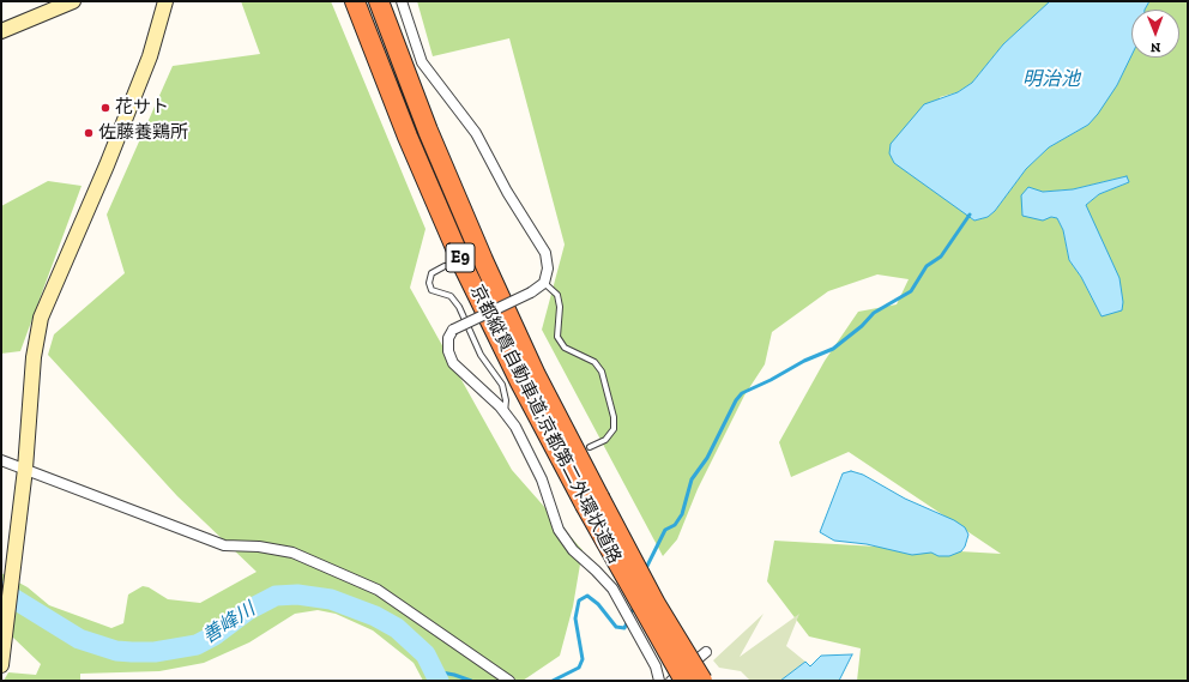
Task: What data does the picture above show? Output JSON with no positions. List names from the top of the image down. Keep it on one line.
{"streets":{"highway":["E9","京都縦貫自動車道;京都第二外環状道路"]},"water":["明治池","善峰川"],"places":["花サト","佐藤養鶏所"],"north":"bottom"}
